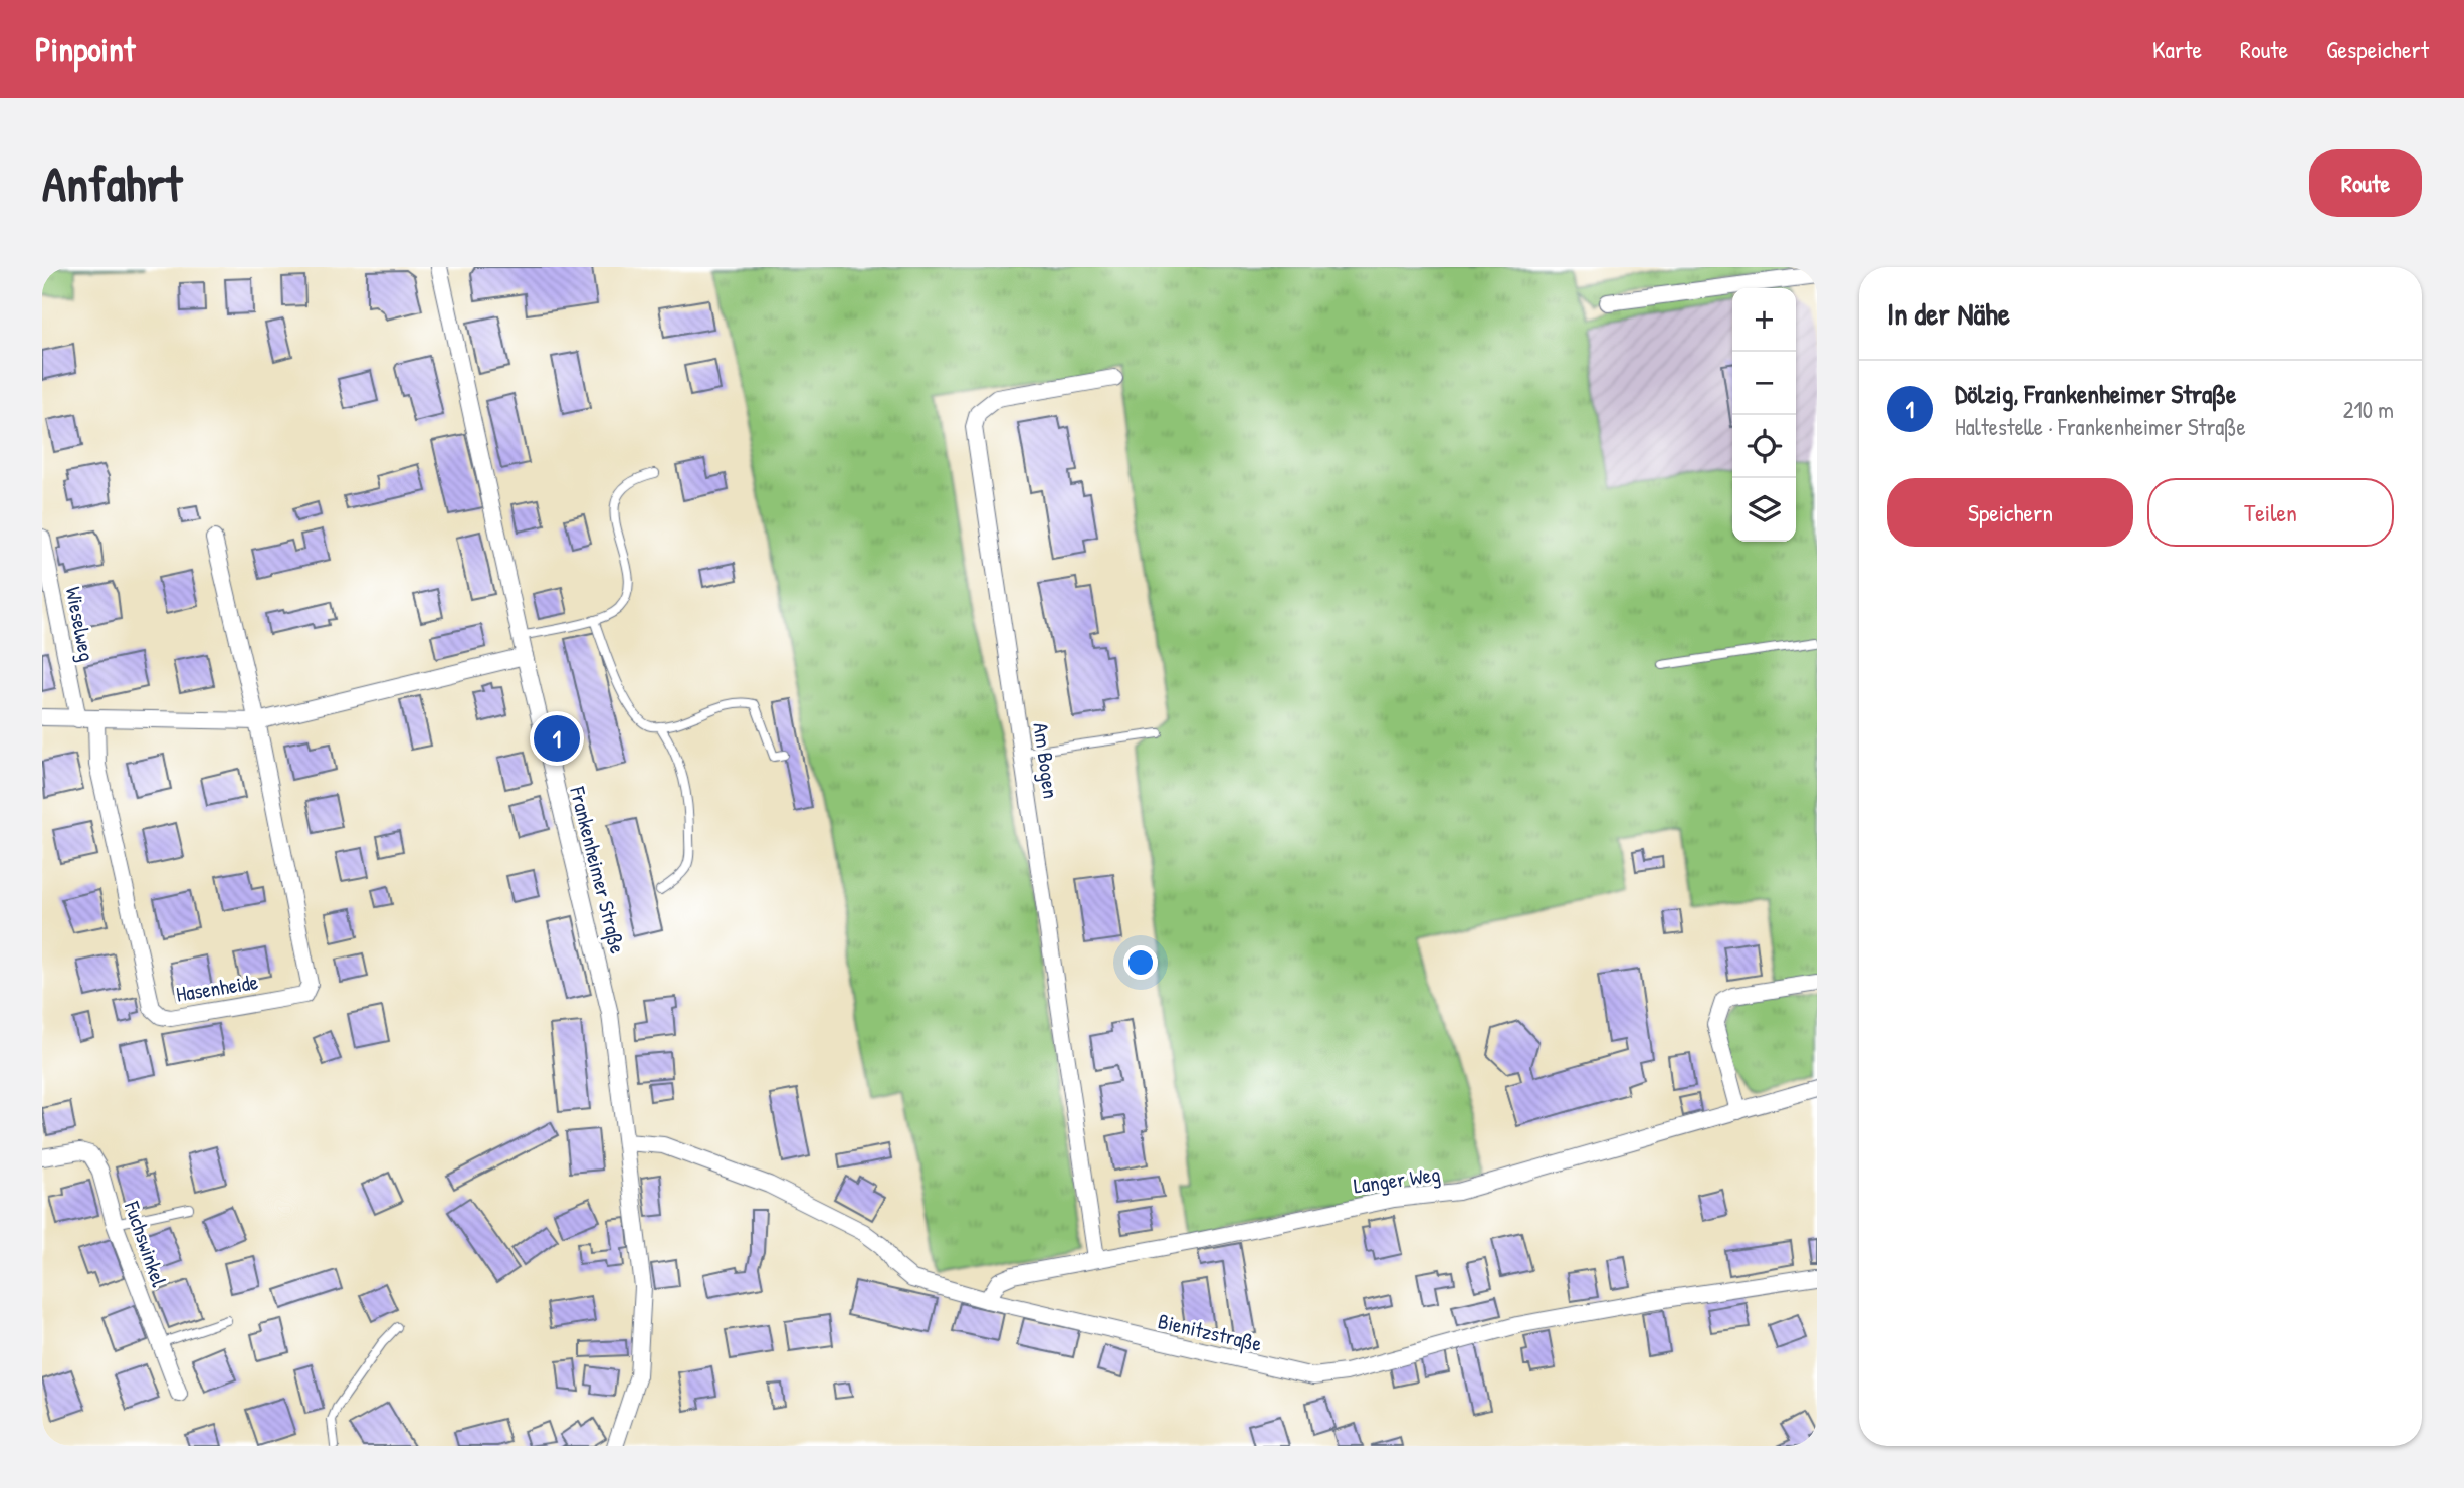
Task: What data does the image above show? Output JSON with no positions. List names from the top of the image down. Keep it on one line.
{"streets":{"street":["Wieselweg","Am Bogen","Frankenheimer Straße","Hasenheide","Langer Weg","Fuchswinkel","Bienitzstraße"]},"crossings":[["Am Bogen","Langer Weg"],["Frankenheimer Straße","Bienitzstraße"],["Langer Weg","Bienitzstraße"]],"page":{"header":"Pinpoint","nav":["Karte","Route","Gespeichert"],"buttons":["Route",["Speichern","Teilen"]],"title":"Anfahrt","heading":"In der Nähe","map_buttons":["+","−"],"list":[{"mark":"1","name":"Dölzig, Frankenheimer Straße","note":"Haltestelle · Frankenheimer Straße","value":"210 m"}],"pins":"1"}}
